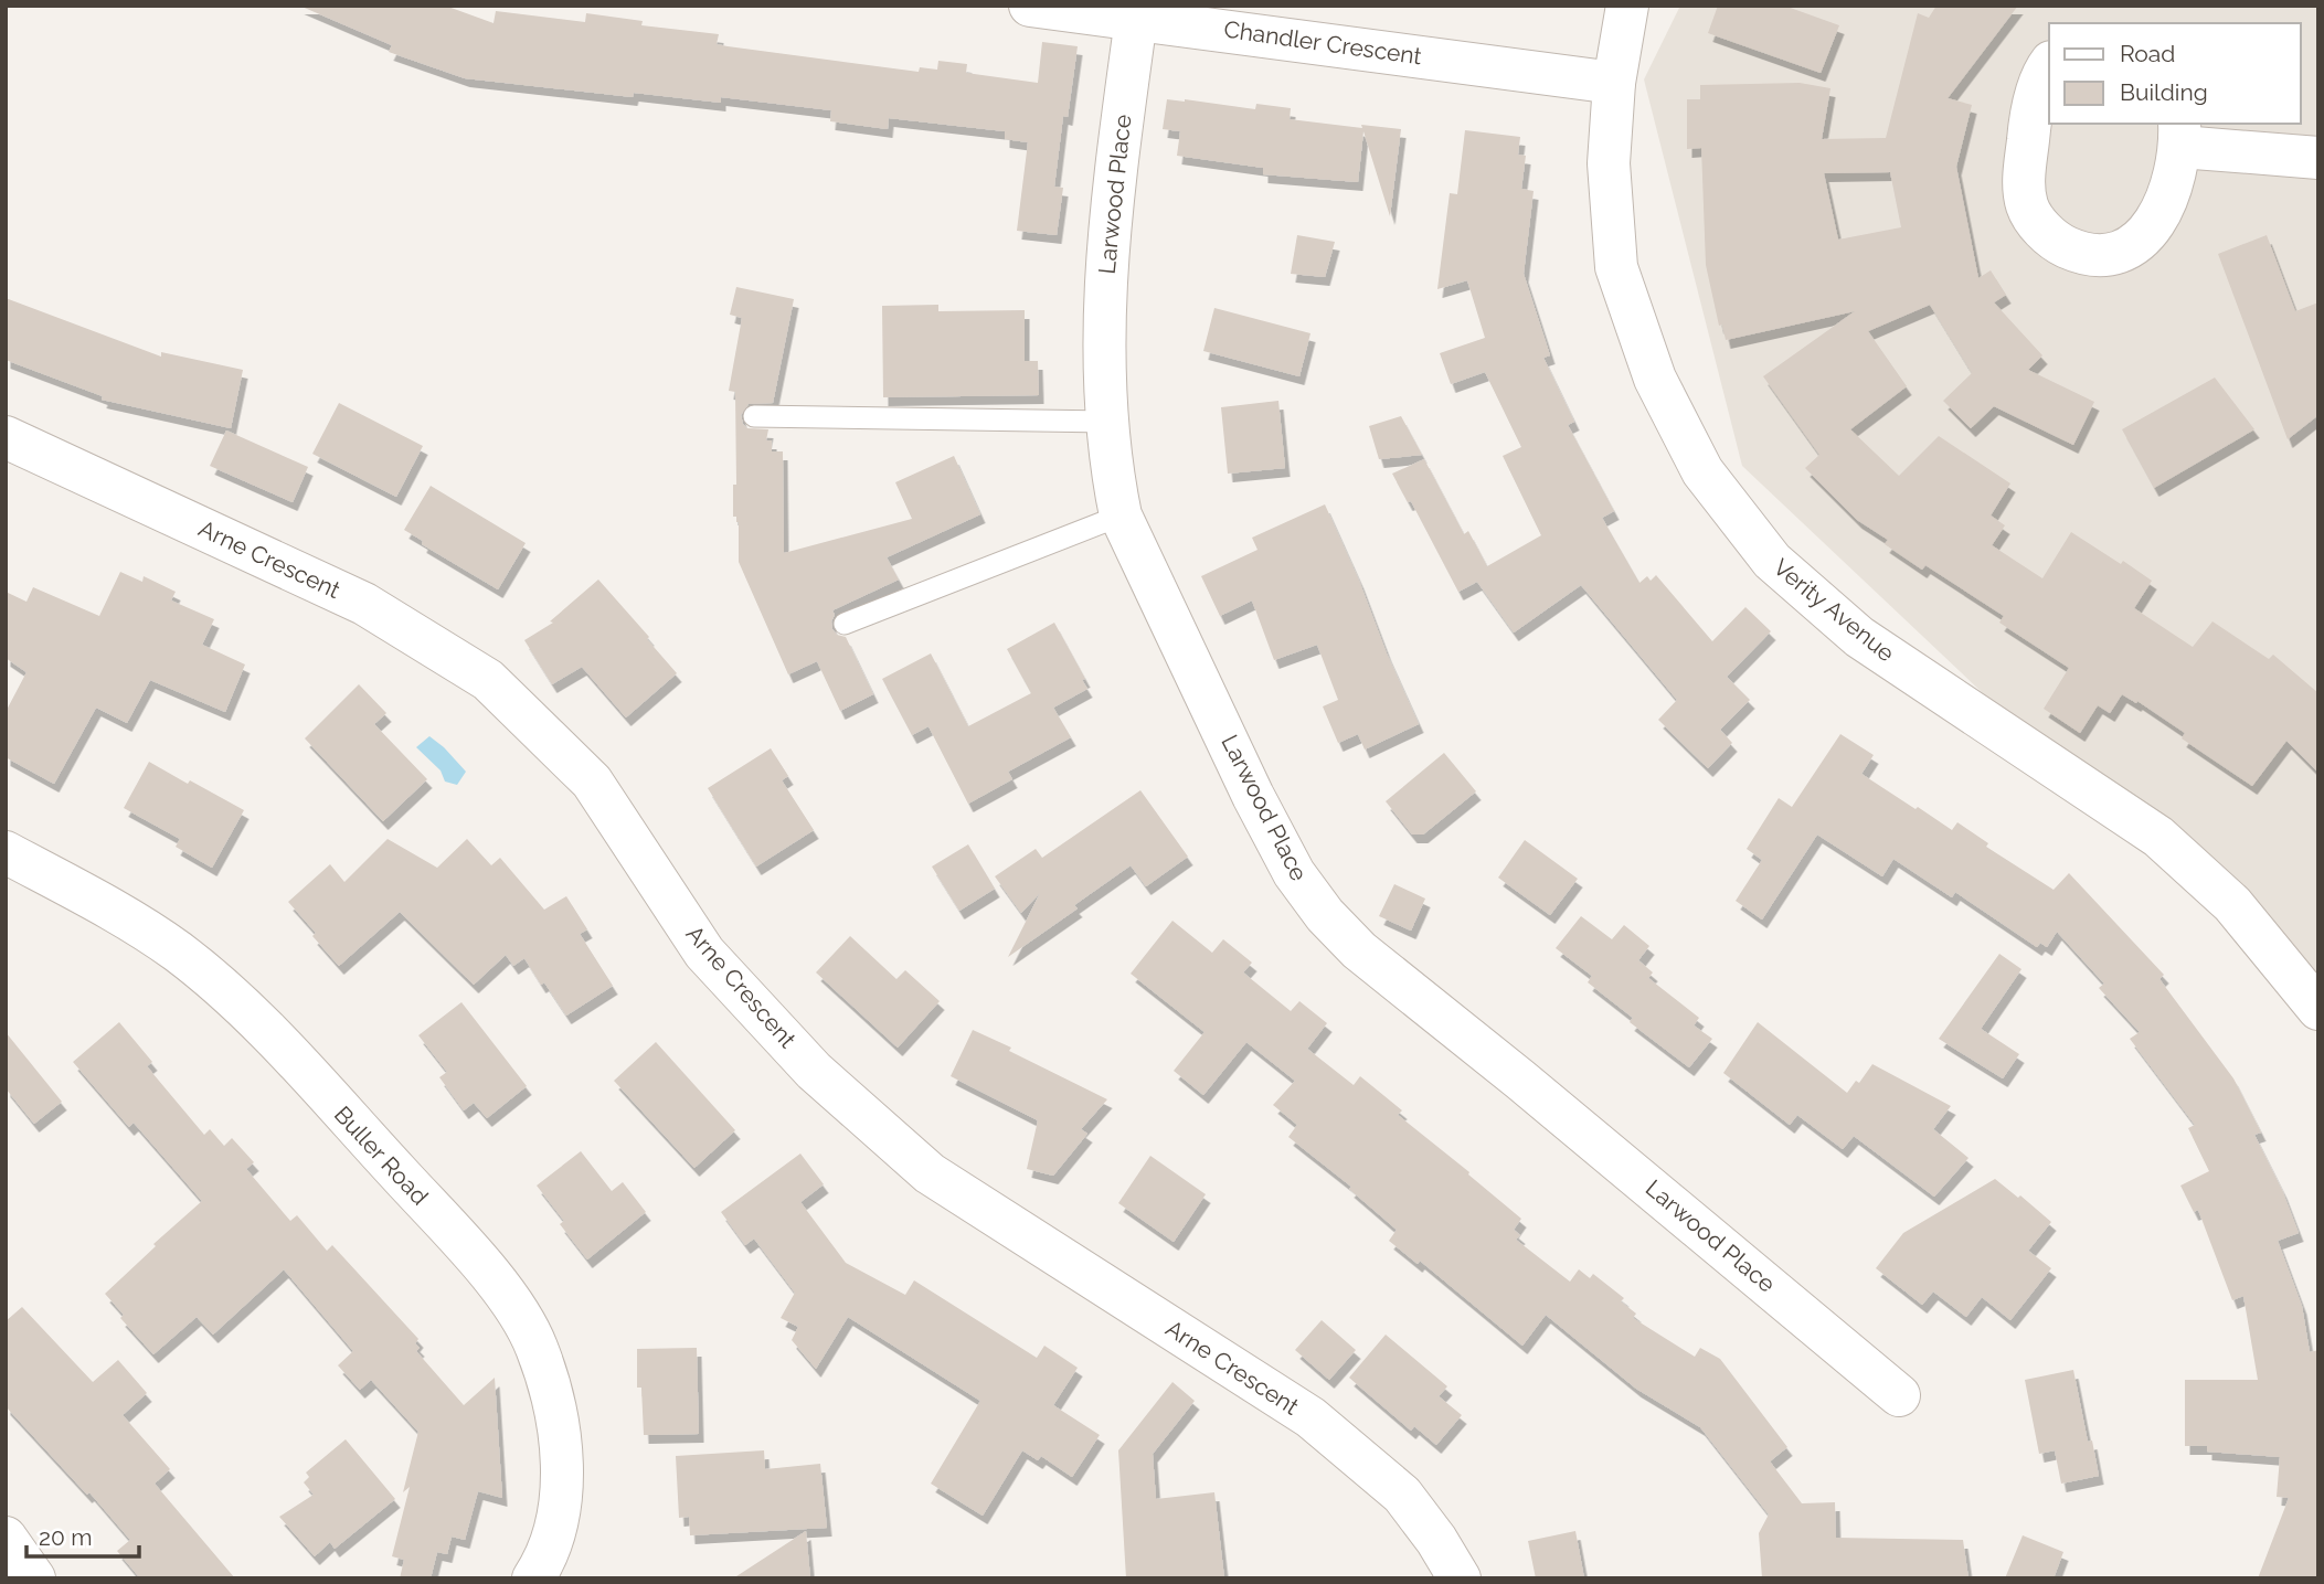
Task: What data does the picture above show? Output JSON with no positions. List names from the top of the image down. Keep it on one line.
{"streets":{"street":["Chandler Crescent","Larwood Place","Arne Crescent","Verity Avenue","Buller Road"]},"crossings":[["Chandler Crescent","Larwood Place"],["Chandler Crescent","Verity Avenue"]],"legend":["Road","Building"],"scale_bar":"20 m"}
